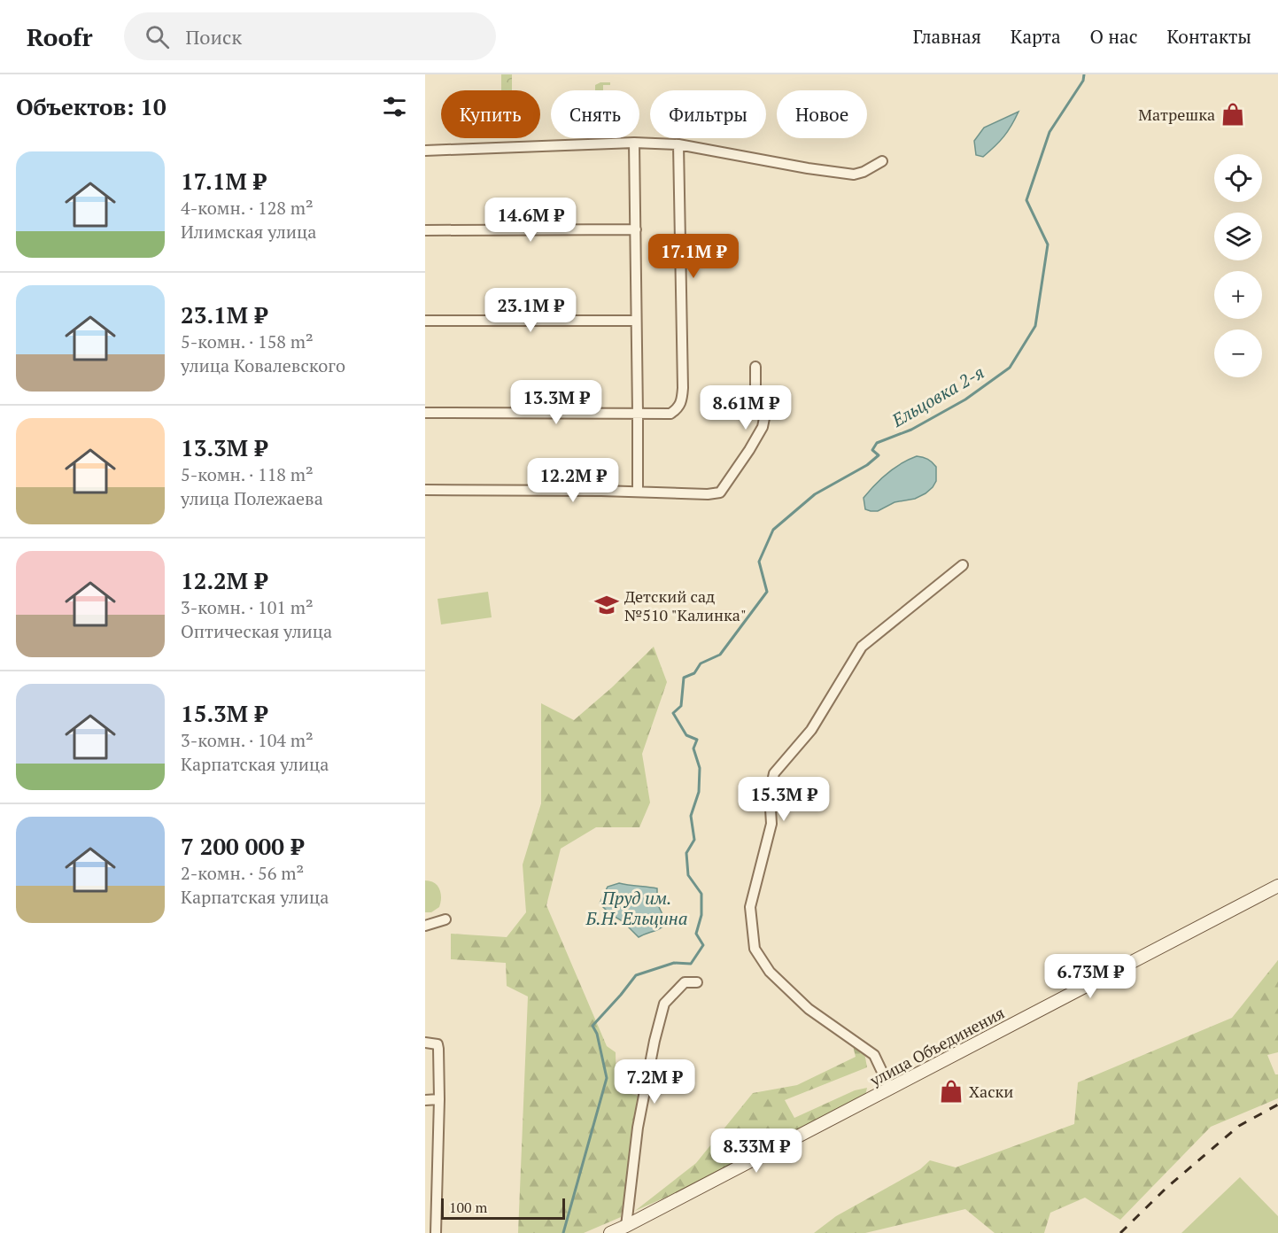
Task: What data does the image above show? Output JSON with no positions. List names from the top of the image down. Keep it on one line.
{"streets":{"main road":["улица Объединения"]},"water":["Ельцовка 2-я","Пруд им. Б.Н. Ельцина"],"places":{"shop":["Матрешка","Хаски"],"school or university":["Детский сад №510 \"Калинка\""]},"scale_bar":"100 m","page":{"header":"Roofr","search":"Поиск","nav":["Главная","Карта","О нас","Контакты"],"heading":"Объектов: 10","chip":["Купить","Снять","Фильтры","Новое"],"list":[{"name":"17.1M ₽","note":"4-комн. · 128 m² · Илимская улица"},{"name":"23.1M ₽","note":"5-комн. · 158 m² · улица Ковалевского"},{"name":"13.3M ₽","note":"5-комн. · 118 m² · улица Полежаева"},{"name":"12.2M ₽","note":"3-комн. · 101 m² · Оптическая улица"},{"name":"15.3M ₽","note":"3-комн. · 104 m² · Карпатская улица"},{"name":"7 200 000 ₽","note":"2-комн. · 56 m² · Карпатская улица"}],"map_buttons":["+","−"],"price":["14.6M ₽","17.1M ₽","23.1M ₽","13.3M ₽","8.61M ₽","12.2M ₽","15.3M ₽","6.73M ₽","7.2M ₽","8.33M ₽"],"scale":"100 m"}}
